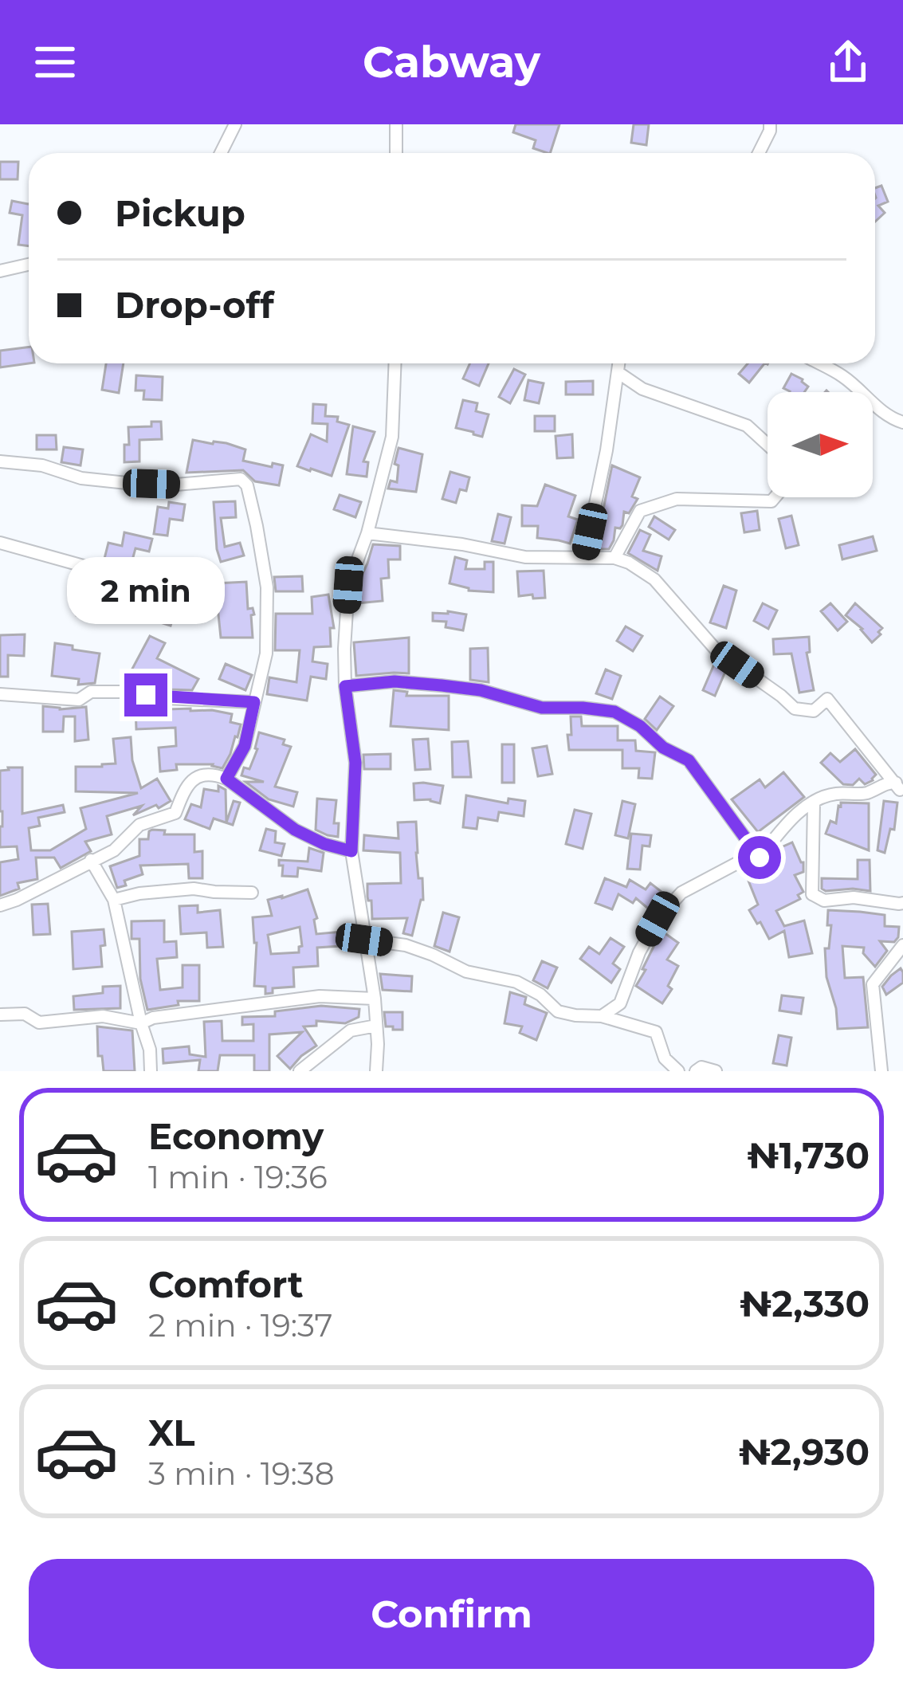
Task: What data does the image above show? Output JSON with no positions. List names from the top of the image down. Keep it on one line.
{"north":"right","page":{"header":"Cabway","banner":["Pickup","Drop-off"],"bubble":"2 min","list":[{"name":"Economy","note":"1 min · 19:36","value":"₦1,730"},{"name":"Comfort","note":"2 min · 19:37","value":"₦2,330"},{"name":"XL","note":"3 min · 19:38","value":"₦2,930"}],"buttons":"Confirm"}}
